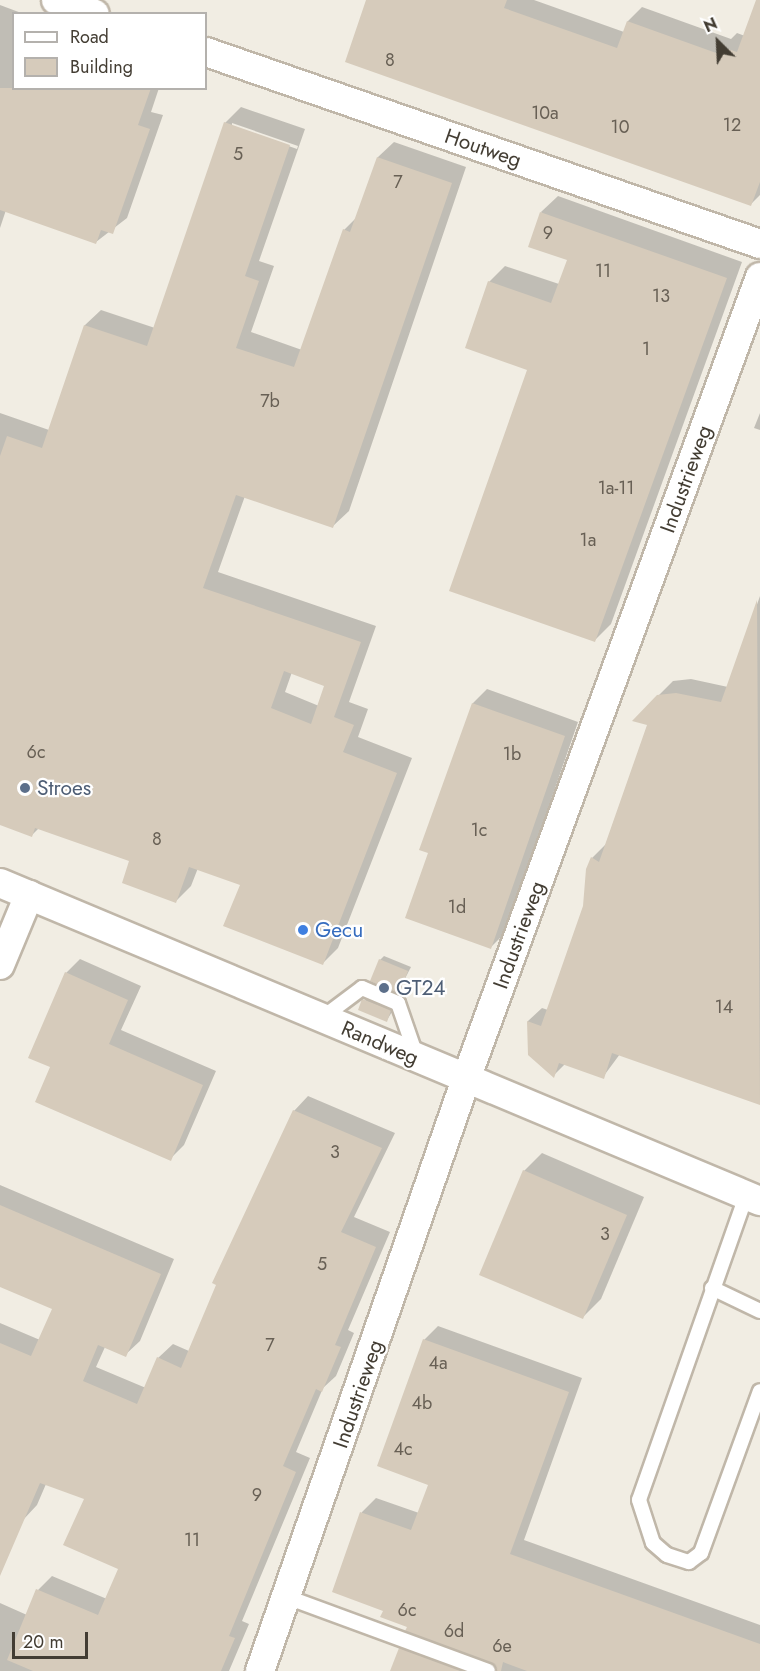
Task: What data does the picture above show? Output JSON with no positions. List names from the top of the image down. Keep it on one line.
{"streets":{"street":["Houtweg","Industrieweg","Randweg"]},"crossings":[["Industrieweg","Randweg"]],"places":["Stroes","Gecu","GT24"],"house_numbers":["8","10a","12","10","5","7","9","11","13","1","7b","1a-11","1a","6c","1b","1c","8","1d","14","3","3","5","7","4a","4b","4c","9","11","6c","6d","6e"],"legend":["Road","Building"],"scale_bar":"20 m","north":"top left"}
